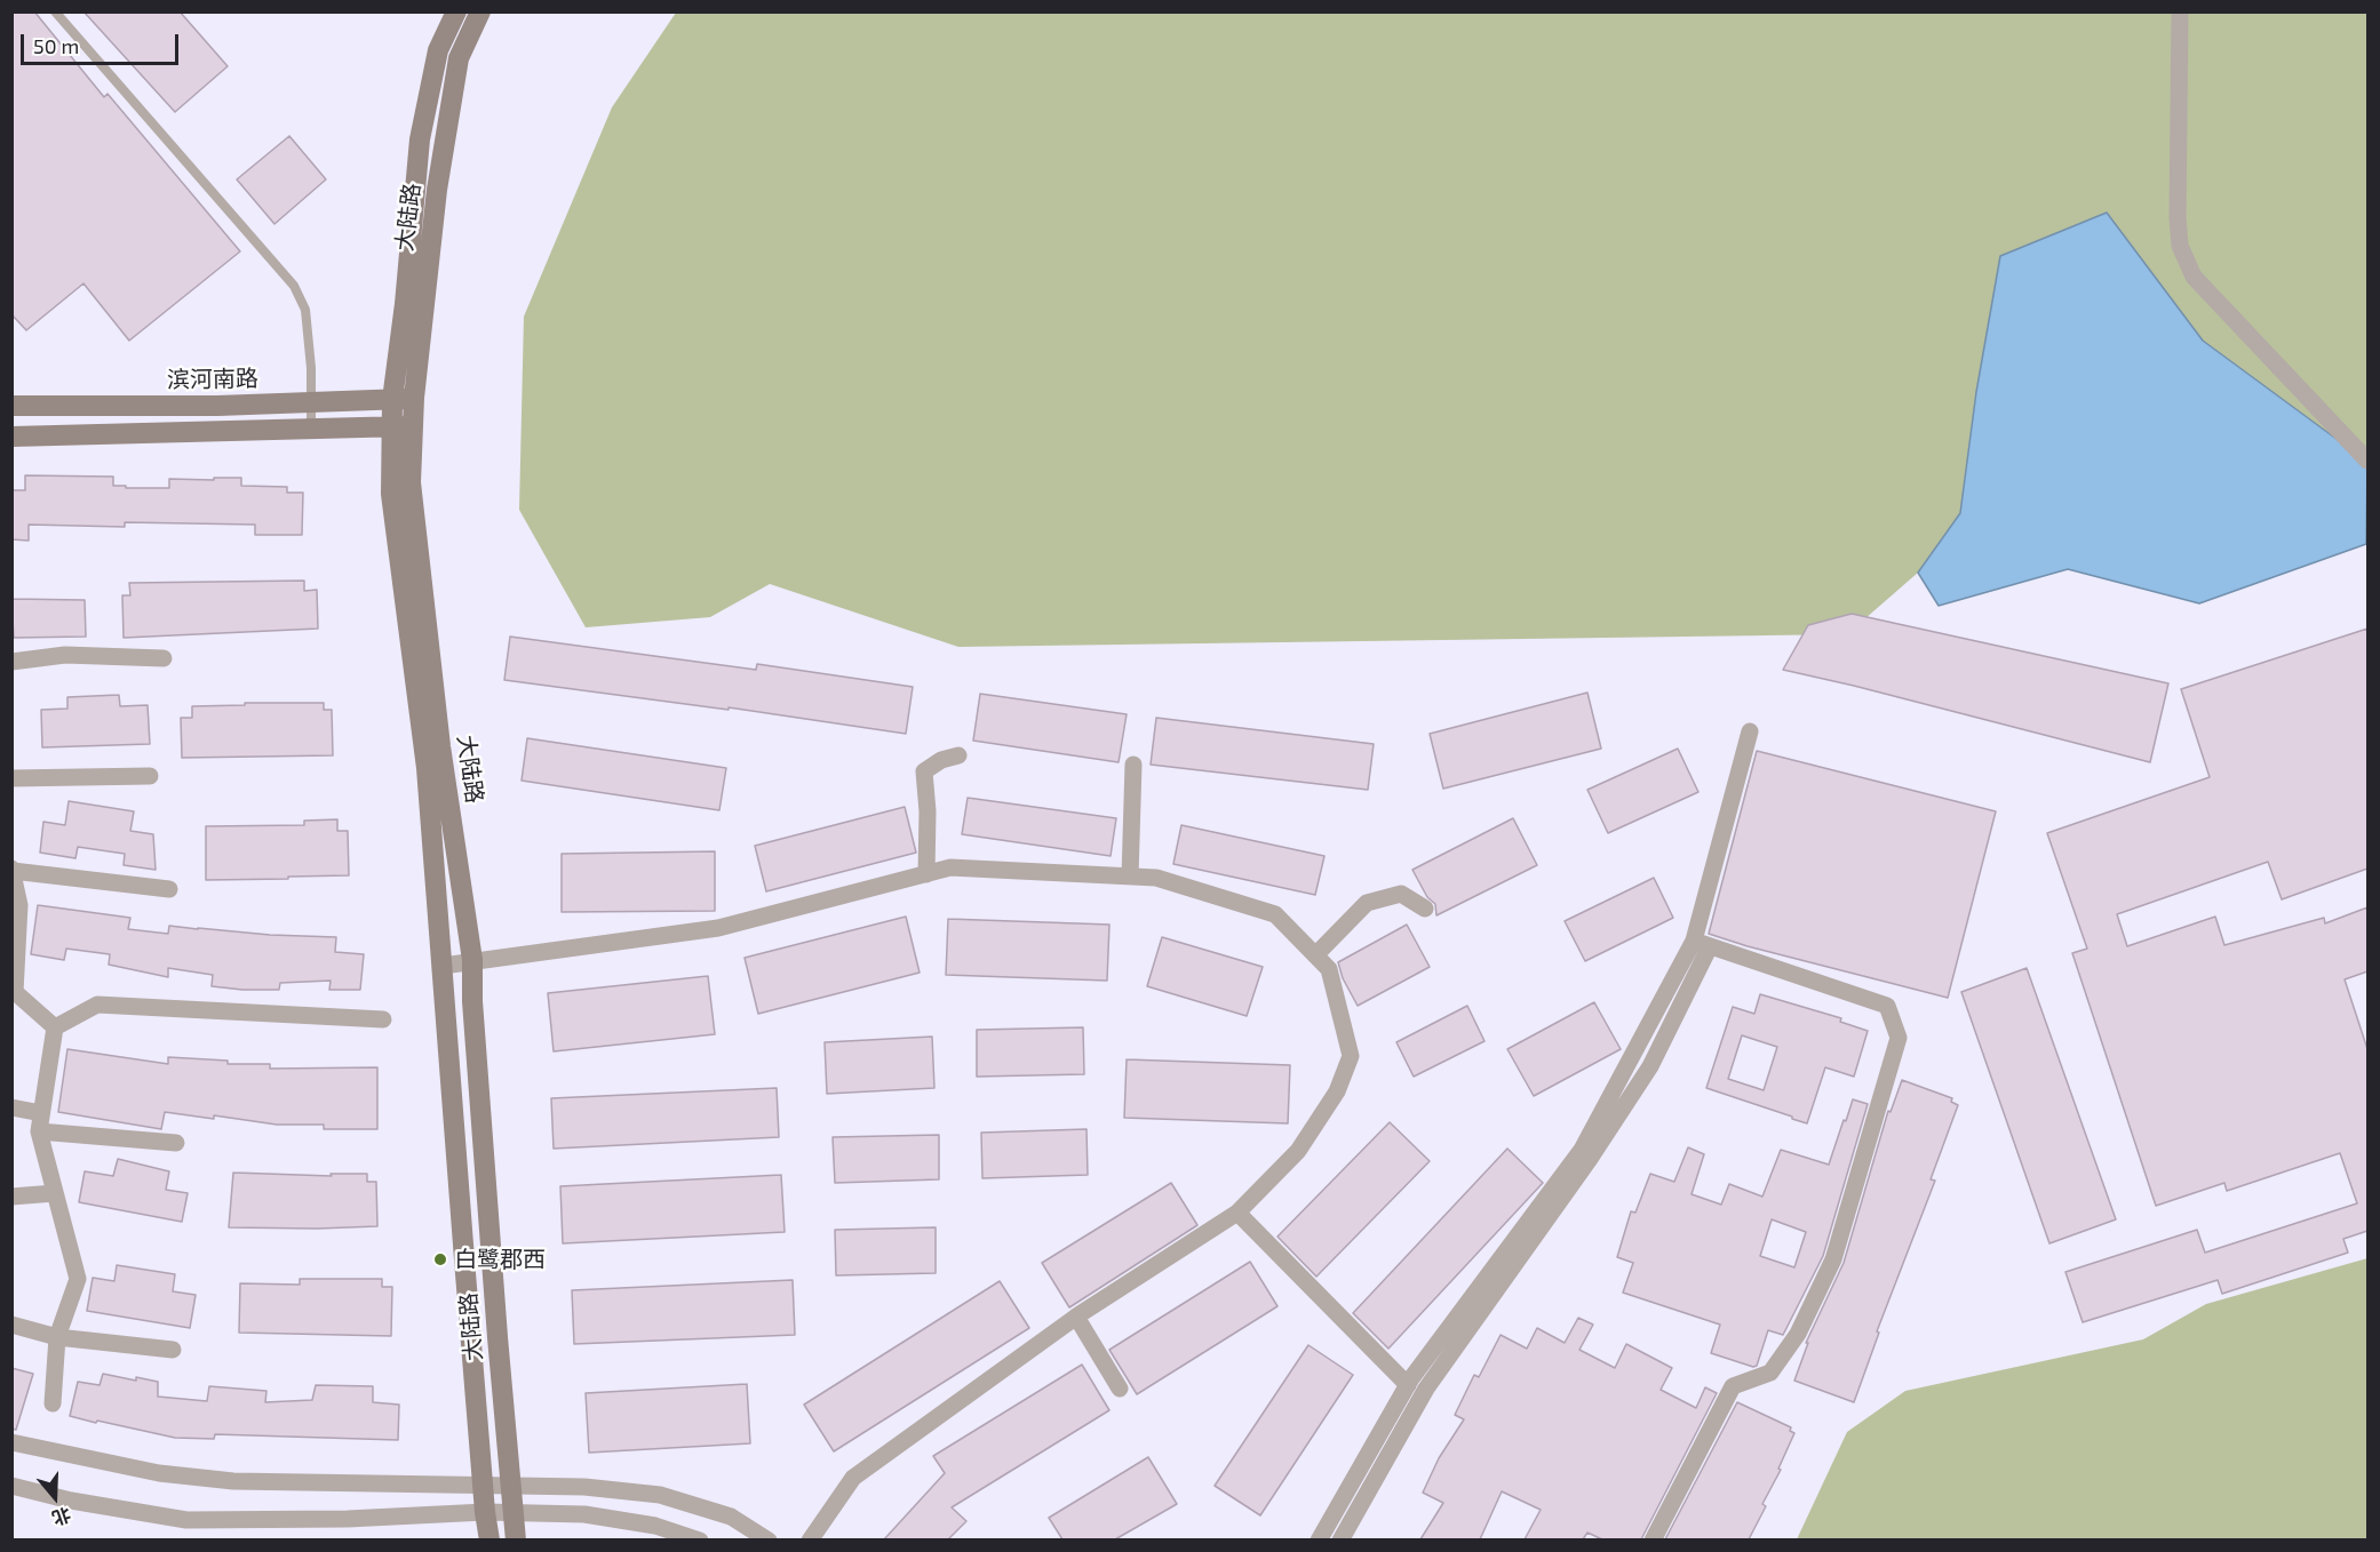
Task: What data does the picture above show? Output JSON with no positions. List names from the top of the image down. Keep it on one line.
{"streets":{"main road":["大陆路","滨河南路"]},"crossings":[["大陆路","滨河南路"]],"places":["白鹭郡西"],"scale_bar":"50 m","north":"bottom"}
